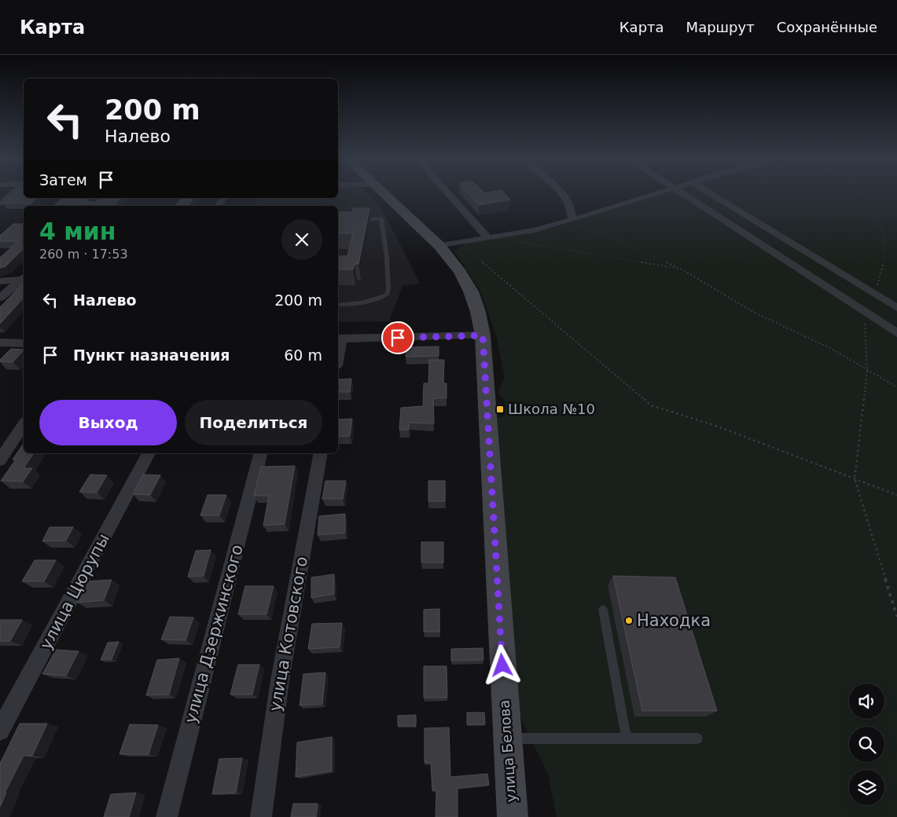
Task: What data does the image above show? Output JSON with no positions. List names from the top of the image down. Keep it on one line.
{"streets":{"main road":["улица Белова"],"street":["улица Цюрупы","улица Дзержинского","улица Котовского"]},"places":{"transit":["Школа №10"],"other":["Находка"]},"page":{"header":"Карта","nav":["Карта","Маршрут","Сохранённые"],"turn":["200 m","Налево"],"then":"Затем","heading":["4 мин","260 m · 17:53"],"list":[{"name":"Налево","value":"200 m"},{"name":"Пункт назначения","value":"60 m"}],"buttons":["Выход","Поделиться"]}}
